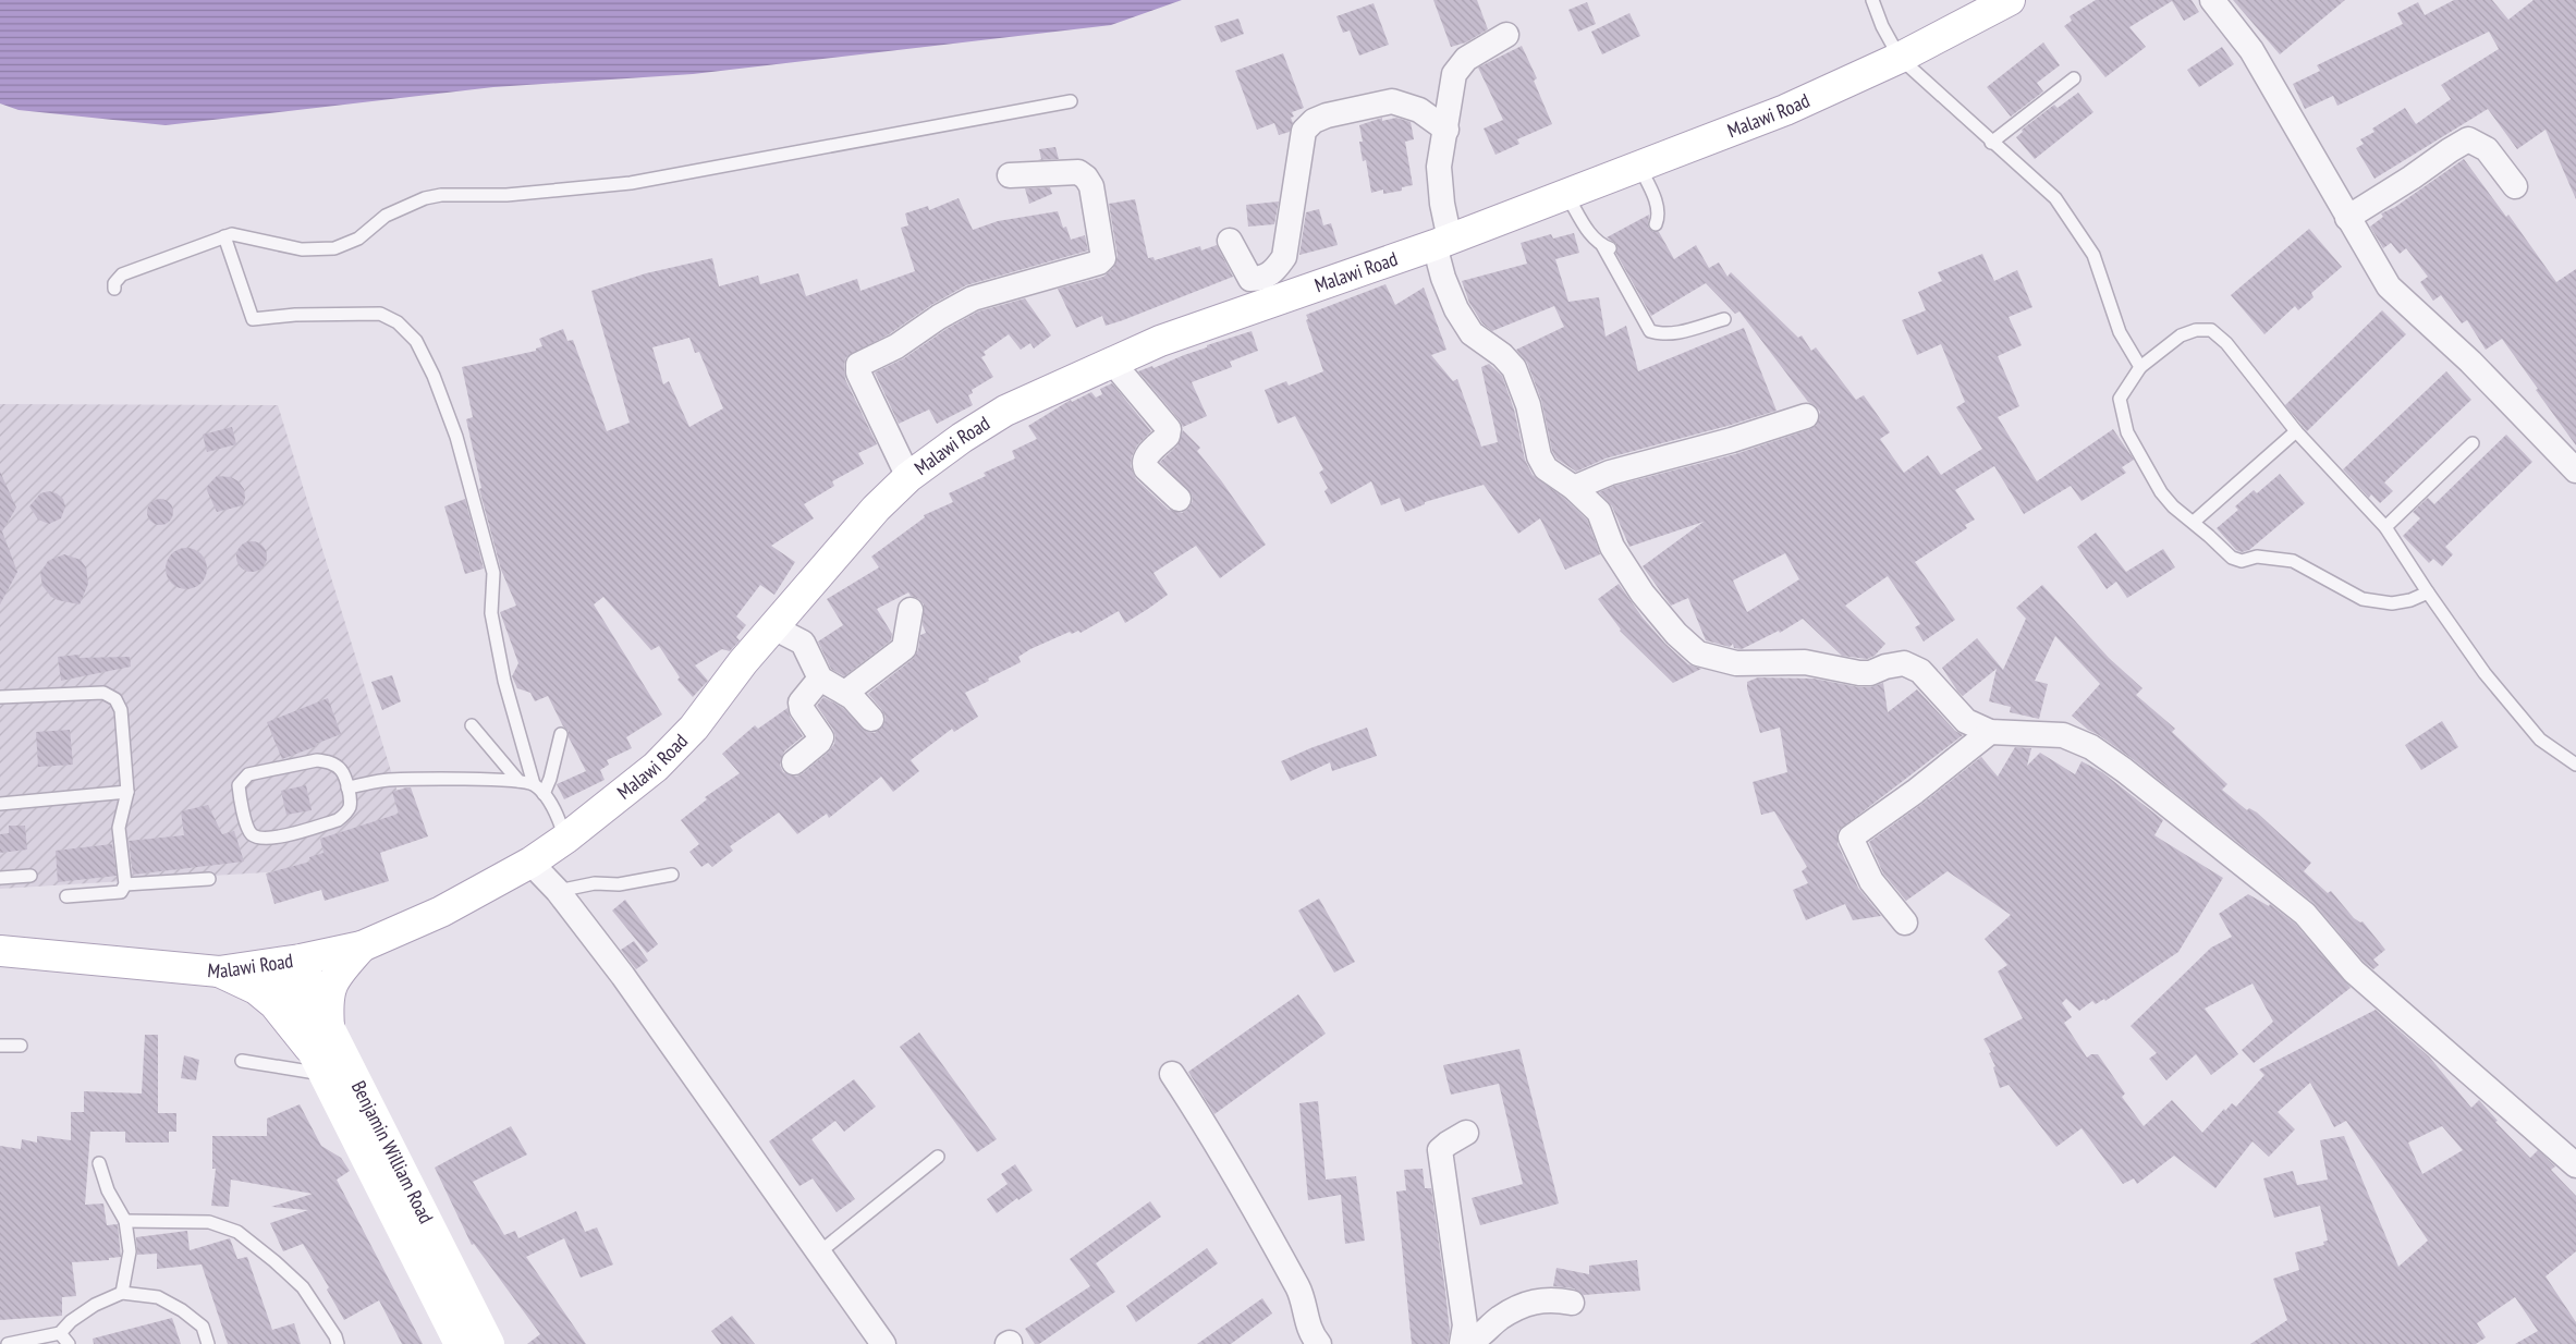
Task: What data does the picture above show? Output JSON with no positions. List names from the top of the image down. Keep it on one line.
{"streets":{"main road":["Malawi Road","Benjamin William Road"]},"crossings":[["Malawi Road","Benjamin William Road"]]}
